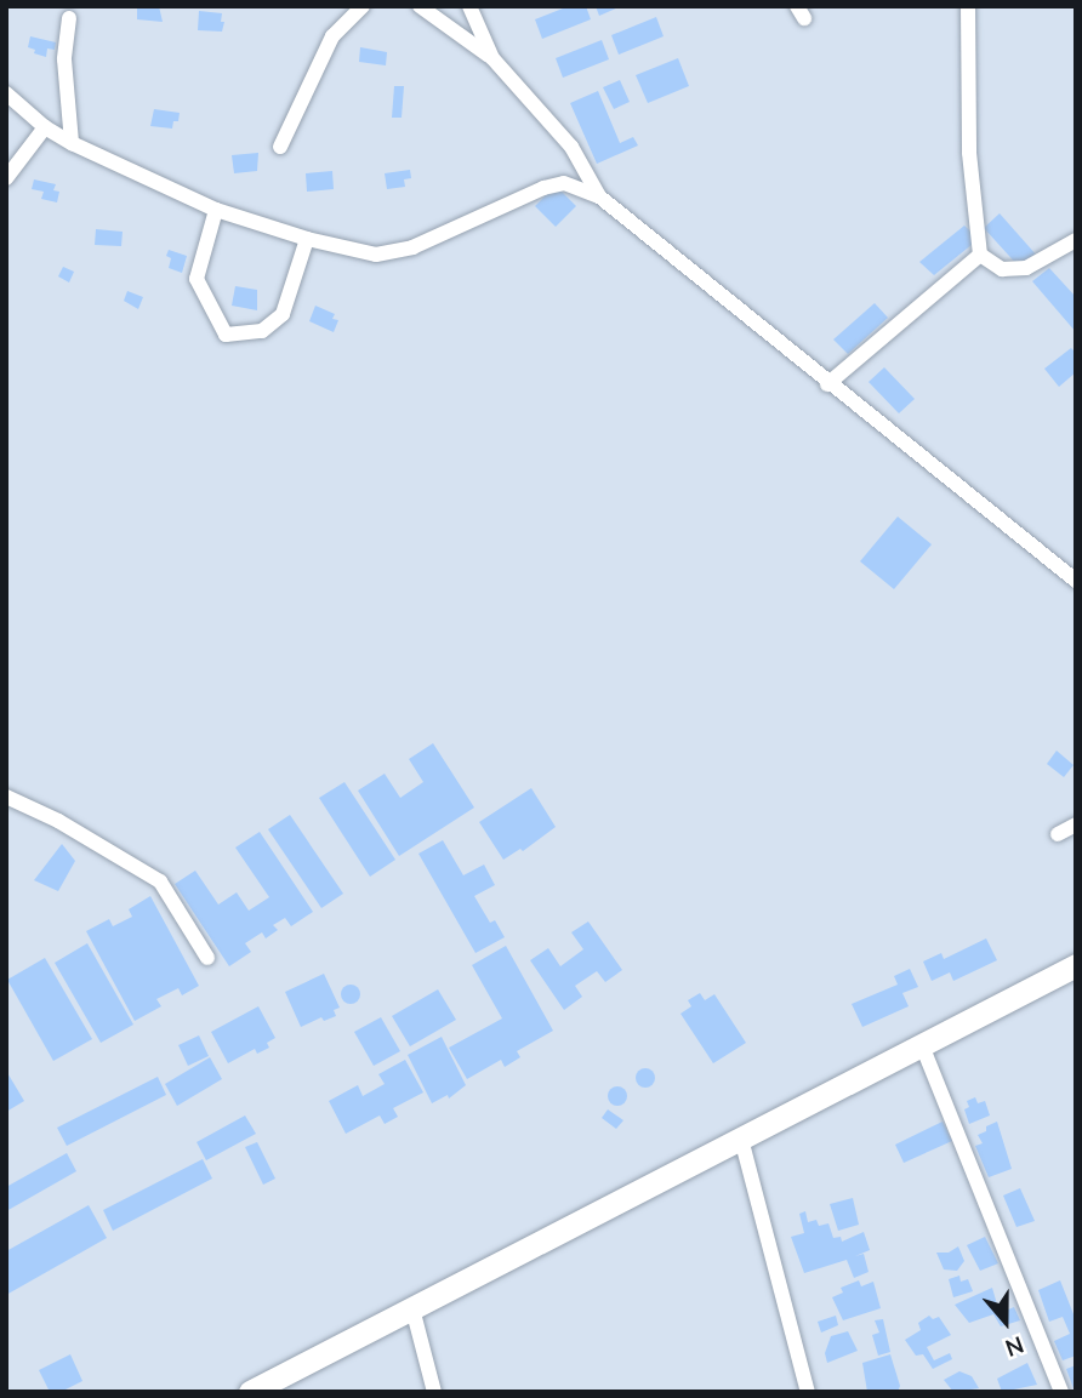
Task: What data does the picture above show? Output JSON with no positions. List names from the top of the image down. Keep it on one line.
{"north":"bottom"}
